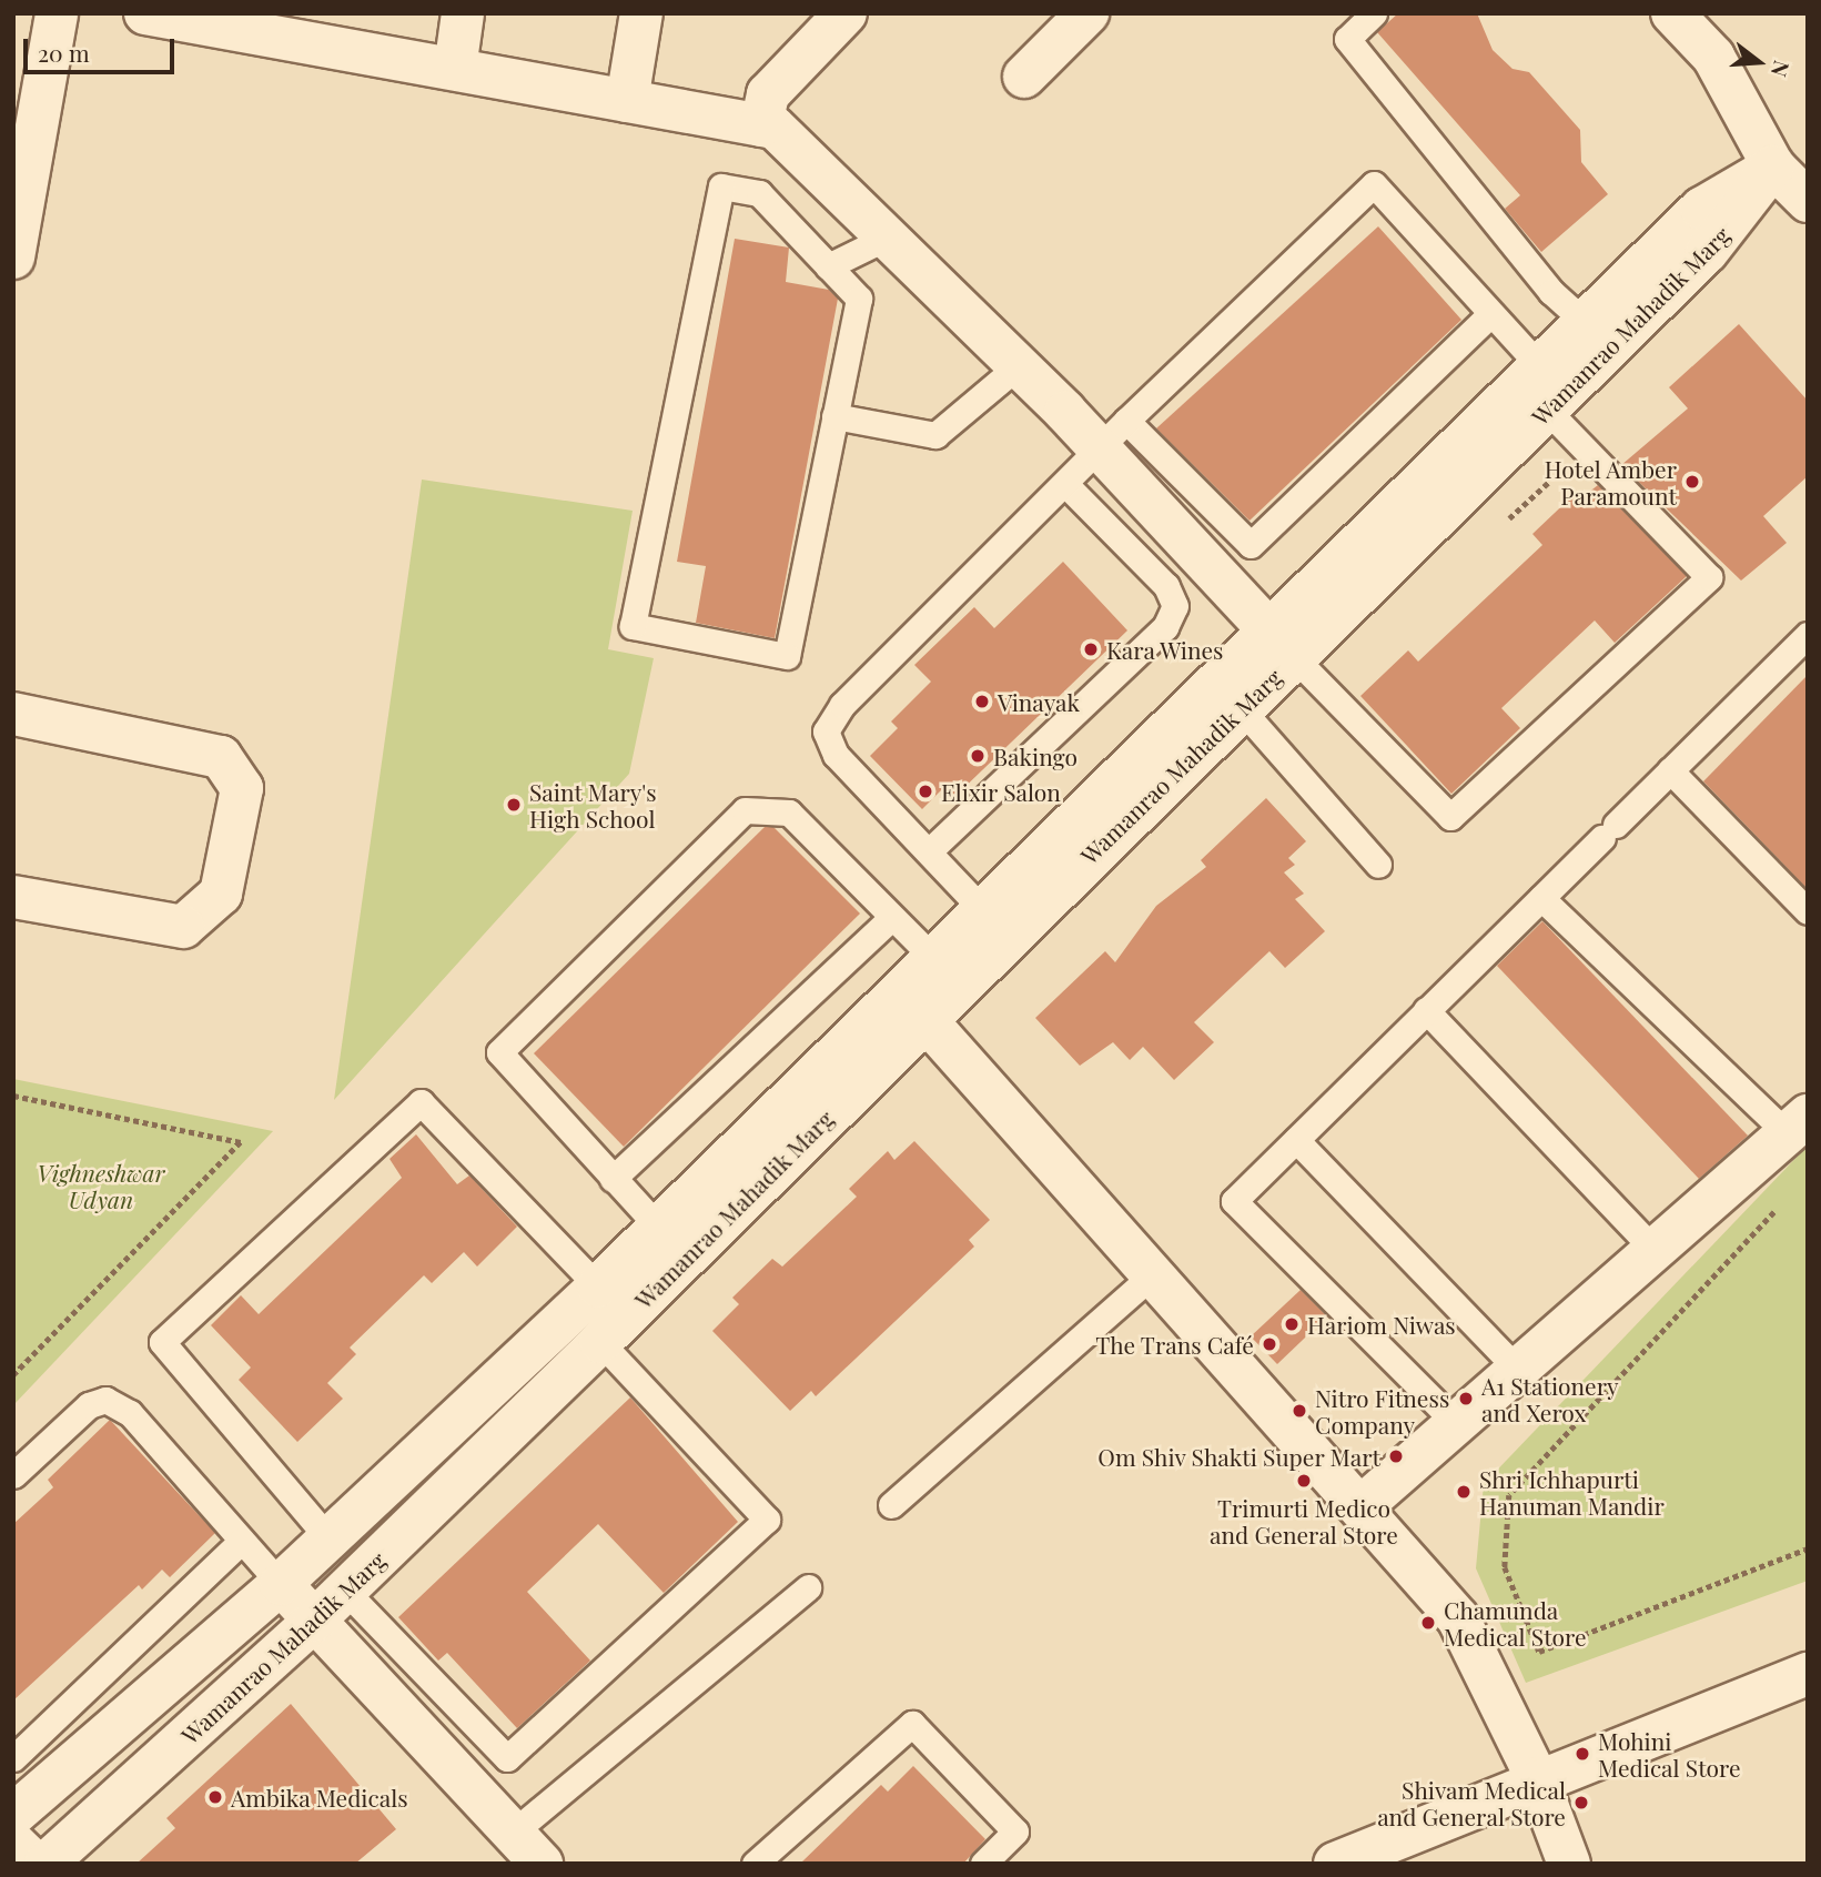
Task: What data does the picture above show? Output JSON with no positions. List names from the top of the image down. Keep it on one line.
{"streets":{"street":["Wamanrao Mahadik Marg"]},"parks":["Vighneshwar Udyan"],"places":["Hotel Amber Paramount","Kara Wines","Vinayak","Bakingo","Elixir Salon","Saint Mary's High School","Hariom Niwas","The Trans Café","A1 Stationery and Xerox","Nitro Fitness Company","Om Shiv Shakti Super Mart","Trimurti Medico and General Store","Shri Ichhapurti Hanuman Mandir","Chamunda Medical Store","Mohini Medical Store","Ambika Medicals","Shivam Medical and General Store"],"scale_bar":"20 m","north":"right"}
